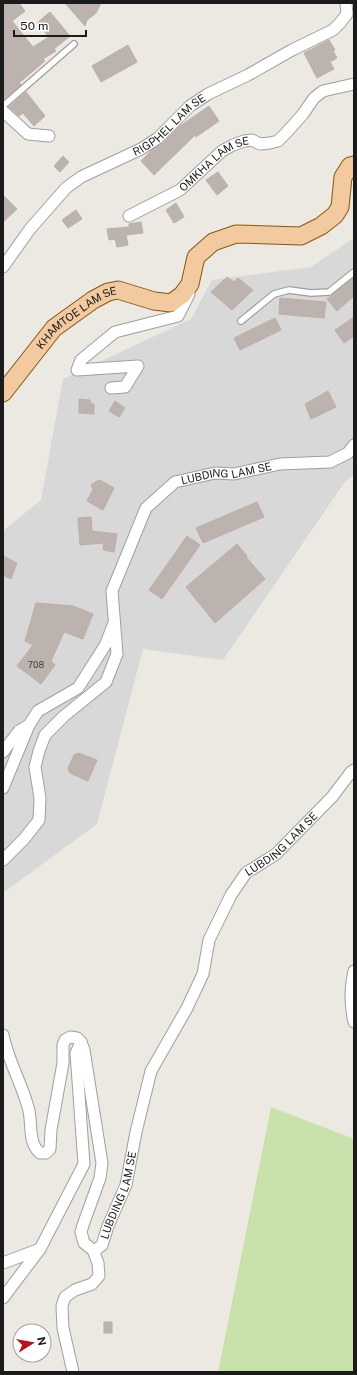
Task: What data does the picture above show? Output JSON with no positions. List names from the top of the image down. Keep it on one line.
{"streets":{"main road":["KHAMTOE LAM SE"],"street":["RIGPHEL LAM SE","OMKHA LAM SE","LUBDING LAM SE"]},"house_numbers":["708"],"scale_bar":"50 m","north":"right"}
